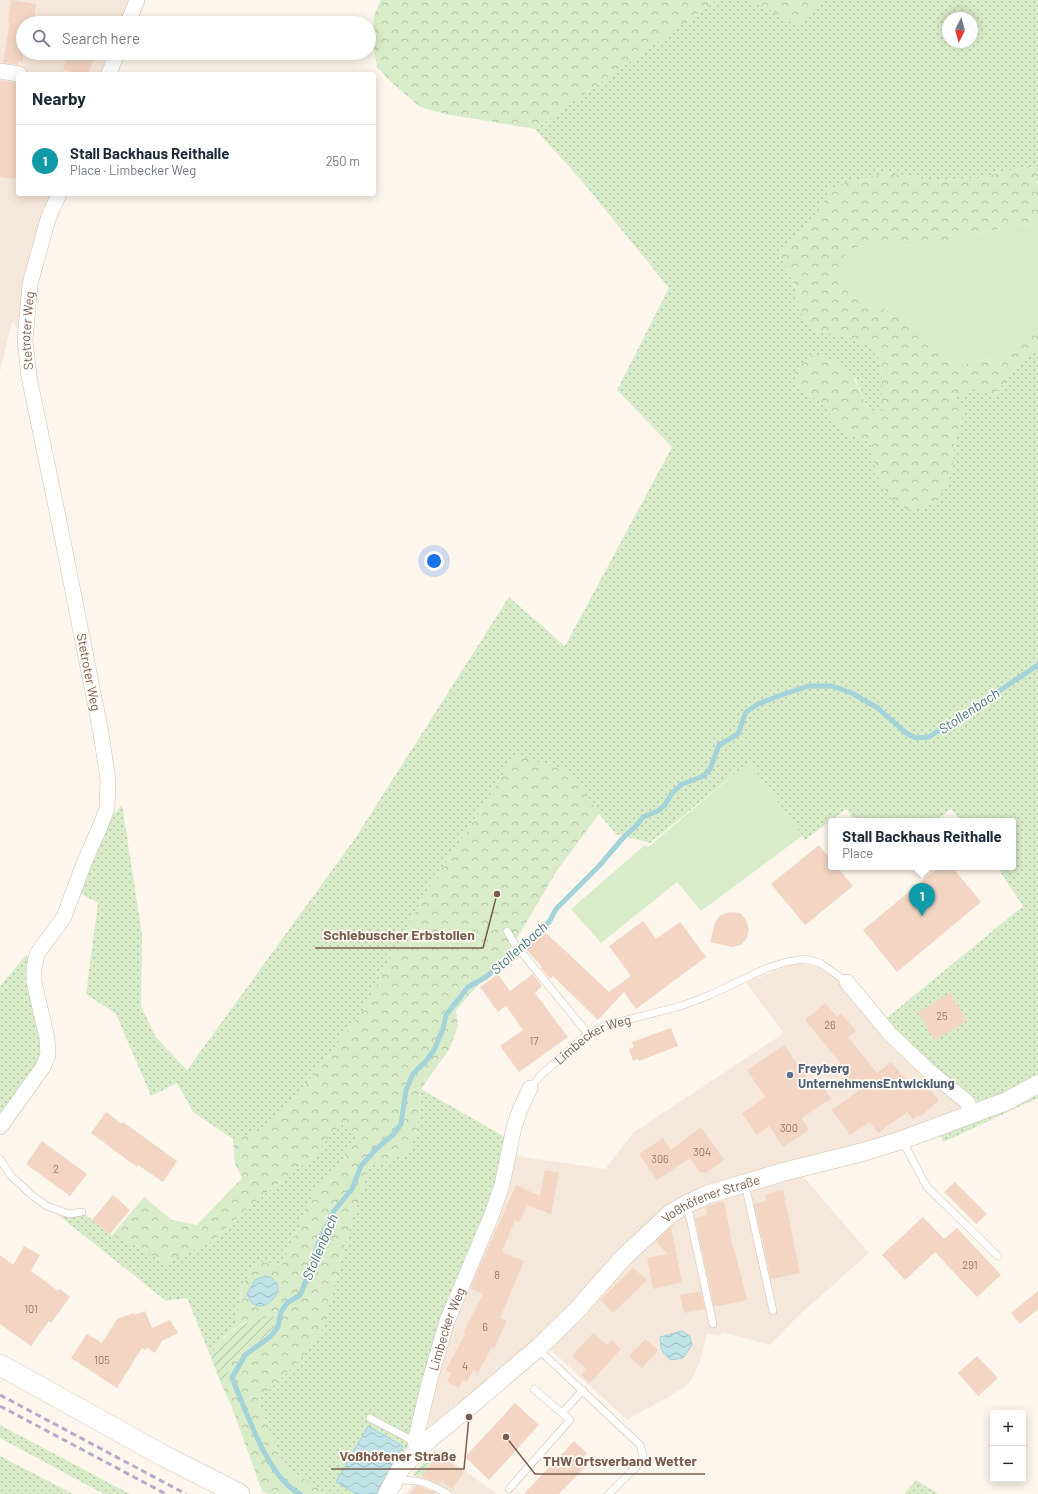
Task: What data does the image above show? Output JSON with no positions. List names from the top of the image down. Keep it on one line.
{"streets":{"street":["Stetroter Weg","Limbecker Weg","Voßhöfener Straße"]},"crossings":[["Limbecker Weg","Voßhöfener Straße"]],"water":["Stollenbach"],"places":["Schlebuscher Erbstollen","Freyberg UnternehmensEntwicklung","Voßhöfener Straße","THW Ortsverband Wetter"],"house_numbers":["25","26","17","300","304","306","2","291","8","101","6","105","4"],"north":"bottom","page":{"search":"Search here","heading":"Nearby","list":[{"mark":"1","name":"Stall Backhaus Reithalle","note":"Place · Limbecker Weg","value":"250 m"}],"popup":["Stall Backhaus Reithalle","Place"],"pins":"1","map_buttons":["+","−"]}}
